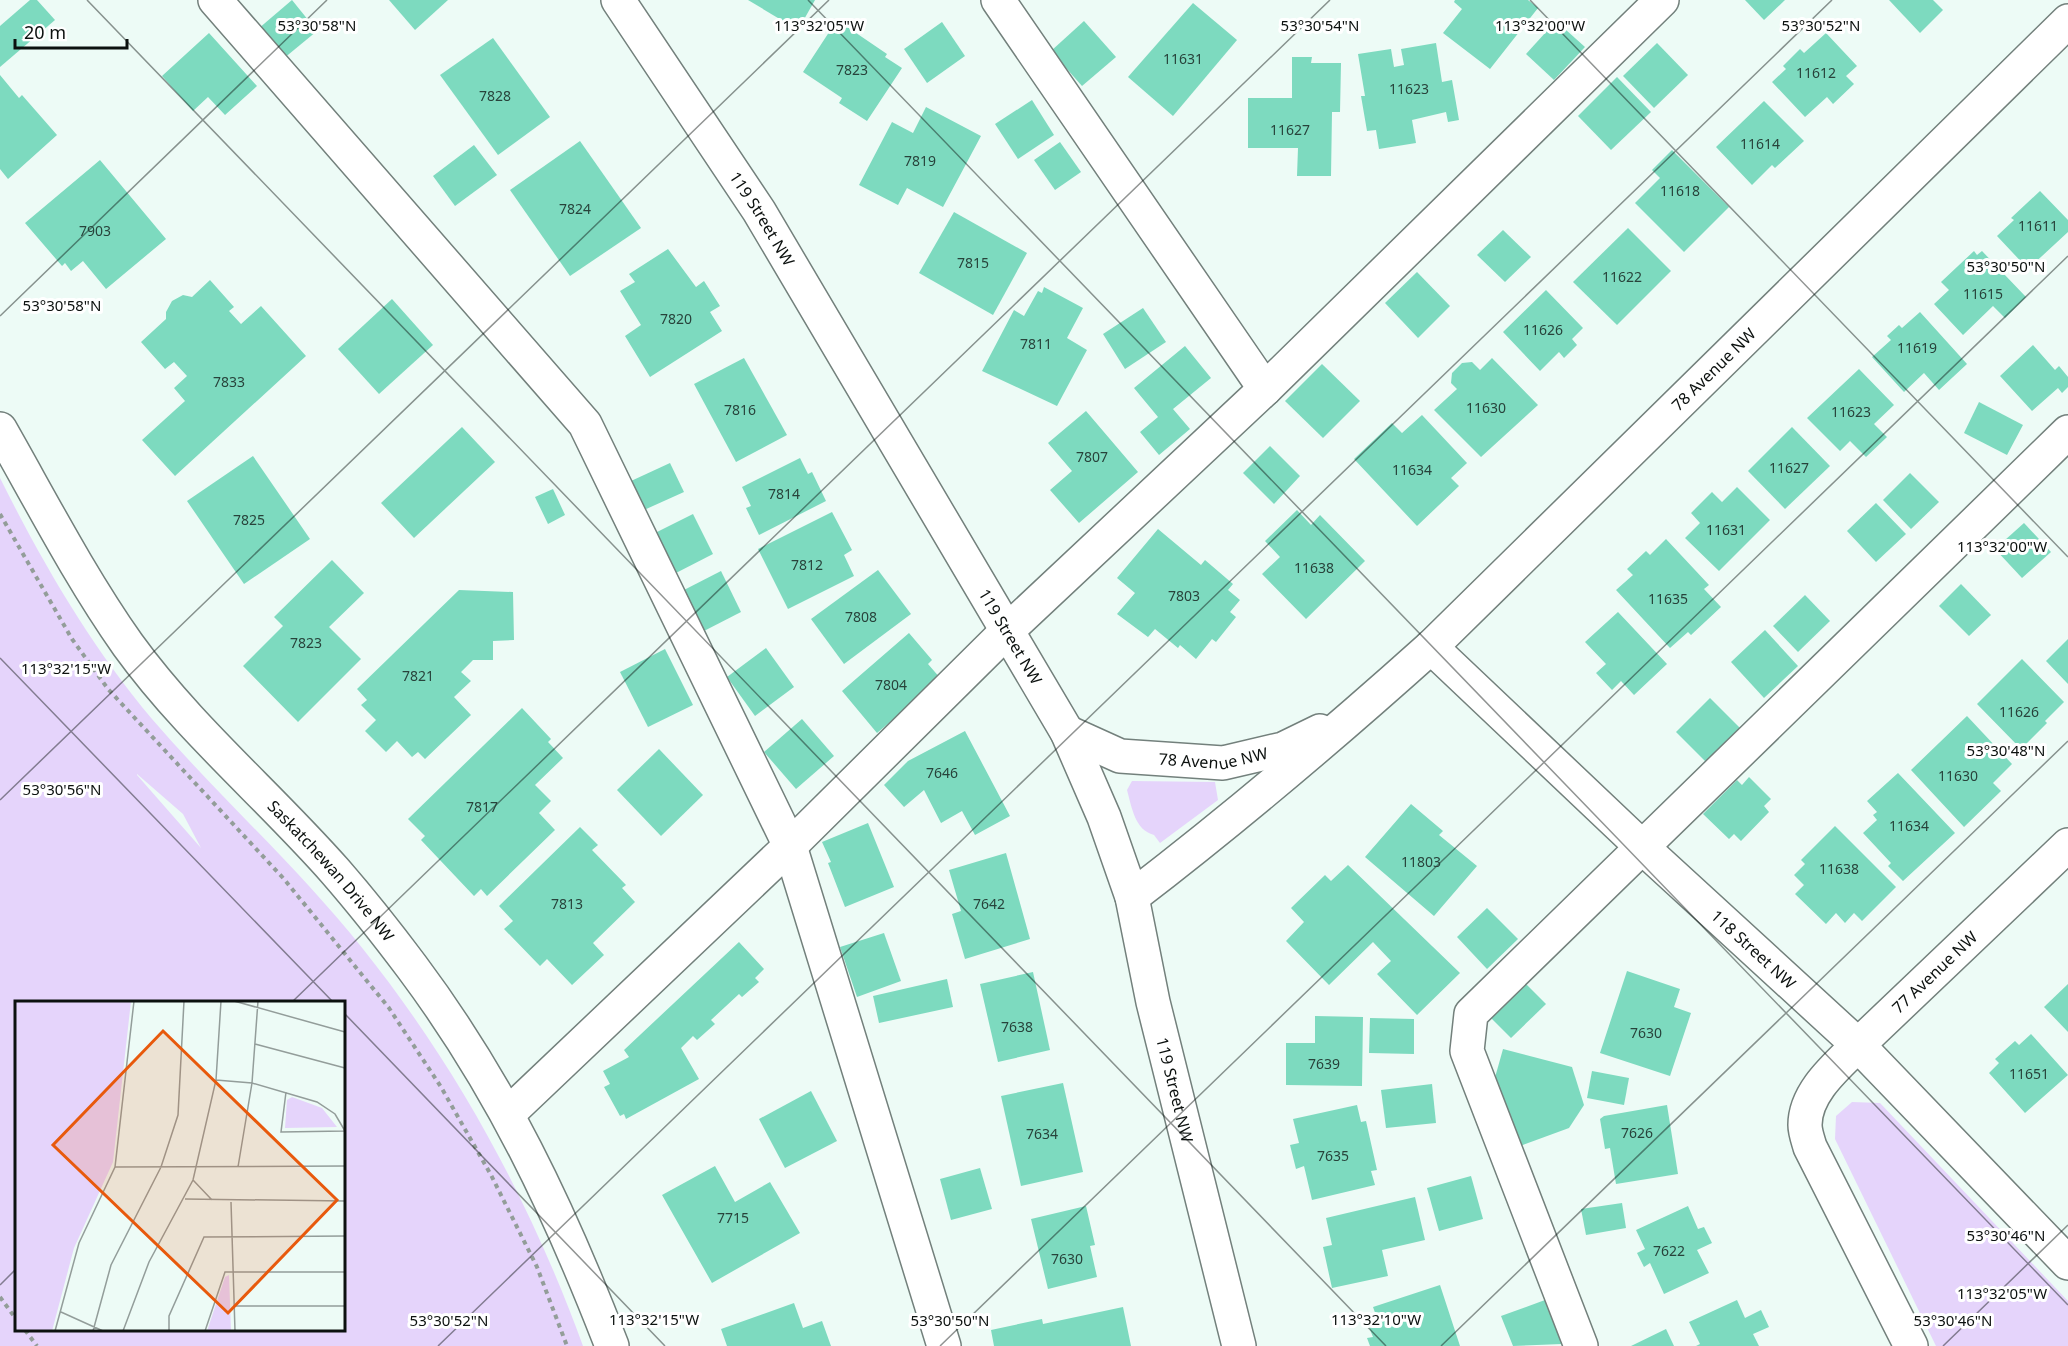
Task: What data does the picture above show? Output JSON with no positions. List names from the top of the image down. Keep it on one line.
{"streets":{"street":["119 Street NW","78 Avenue NW","Saskatchewan Drive NW","118 Street NW","77 Avenue NW"]},"crossings":[["119 Street NW","78 Avenue NW"],["78 Avenue NW","118 Street NW"],["118 Street NW","77 Avenue NW"]],"house_numbers":["11631","7823","11612","11623","7828","11627","11614","7819","11618","7824","11611","7903","7815","11622","11615","7820","11626","7811","11619","7833","11630","7816","11623","7807","11627","11634","7814","7825","11631","7812","11638","7803","11635","7808","7823","7821","7804","11626","7646","11630","7817","11634","11803","11638","7813","7642","7638","7630","7639","11651","7626","7634","7635","7715","7622","7630"],"scale_bar":"20 m","coordinates":["53°30'58\"N","53°30'54\"N","53°30'52\"N","113°32'05\"W","113°32'00\"W","53°30'50\"N","113°32'15\"W","53°30'48\"N","53°30'56\"N","53°30'46\"N","113°32'10\"W"]}
